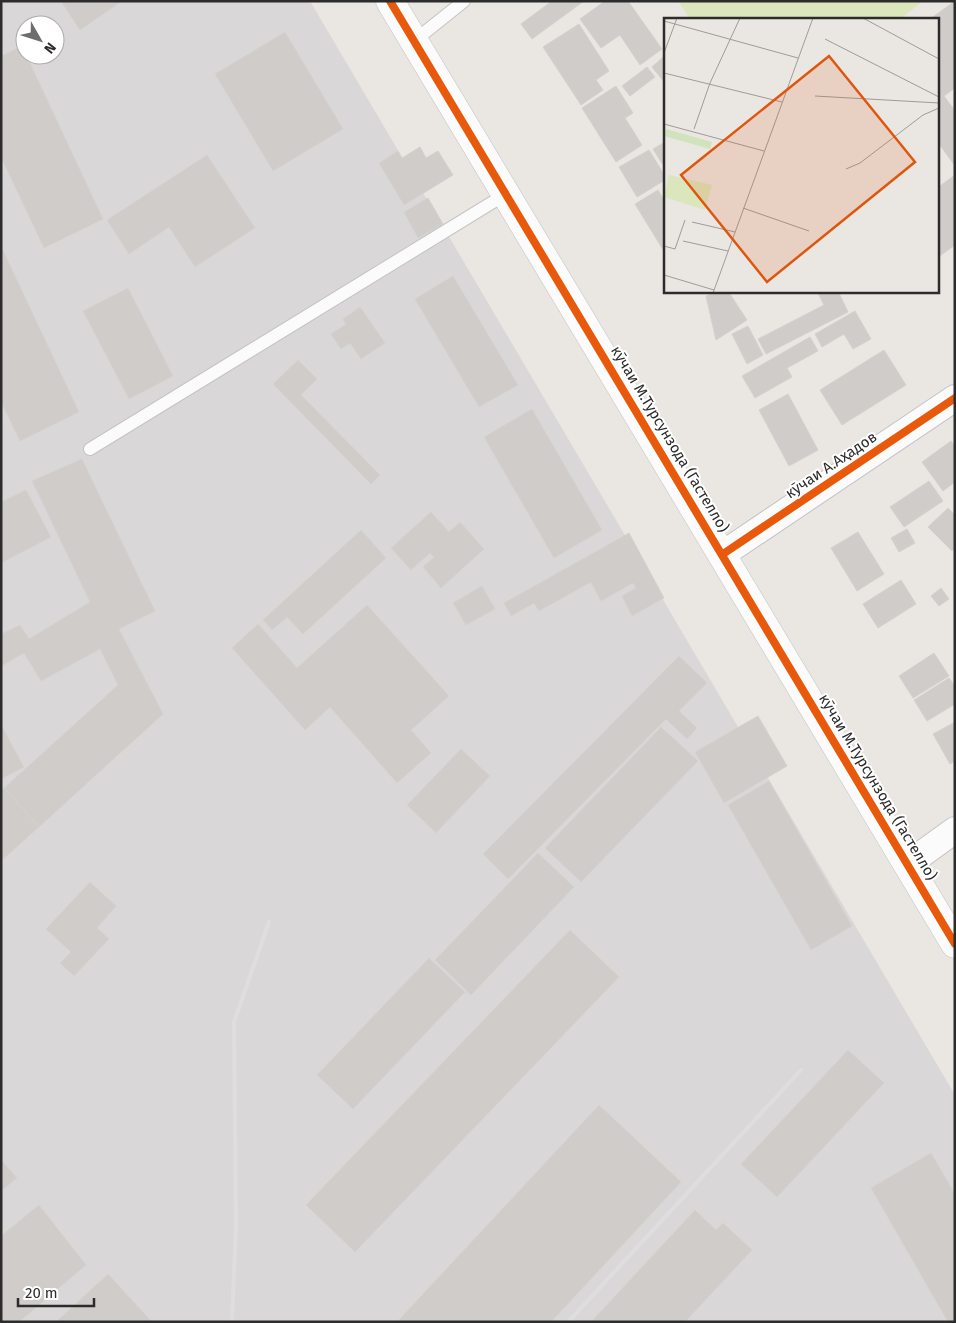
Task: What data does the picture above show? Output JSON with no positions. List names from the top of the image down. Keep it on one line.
{"streets":{"street":["кӯчаи М.Турсунзода (Гастелло)","кӯчаи А.Аҳадов"]},"crossings":[["кӯчаи М.Турсунзода (Гастелло)","кӯчаи А.Аҳадов"]],"scale_bar":"20 m","north":"bottom right"}
